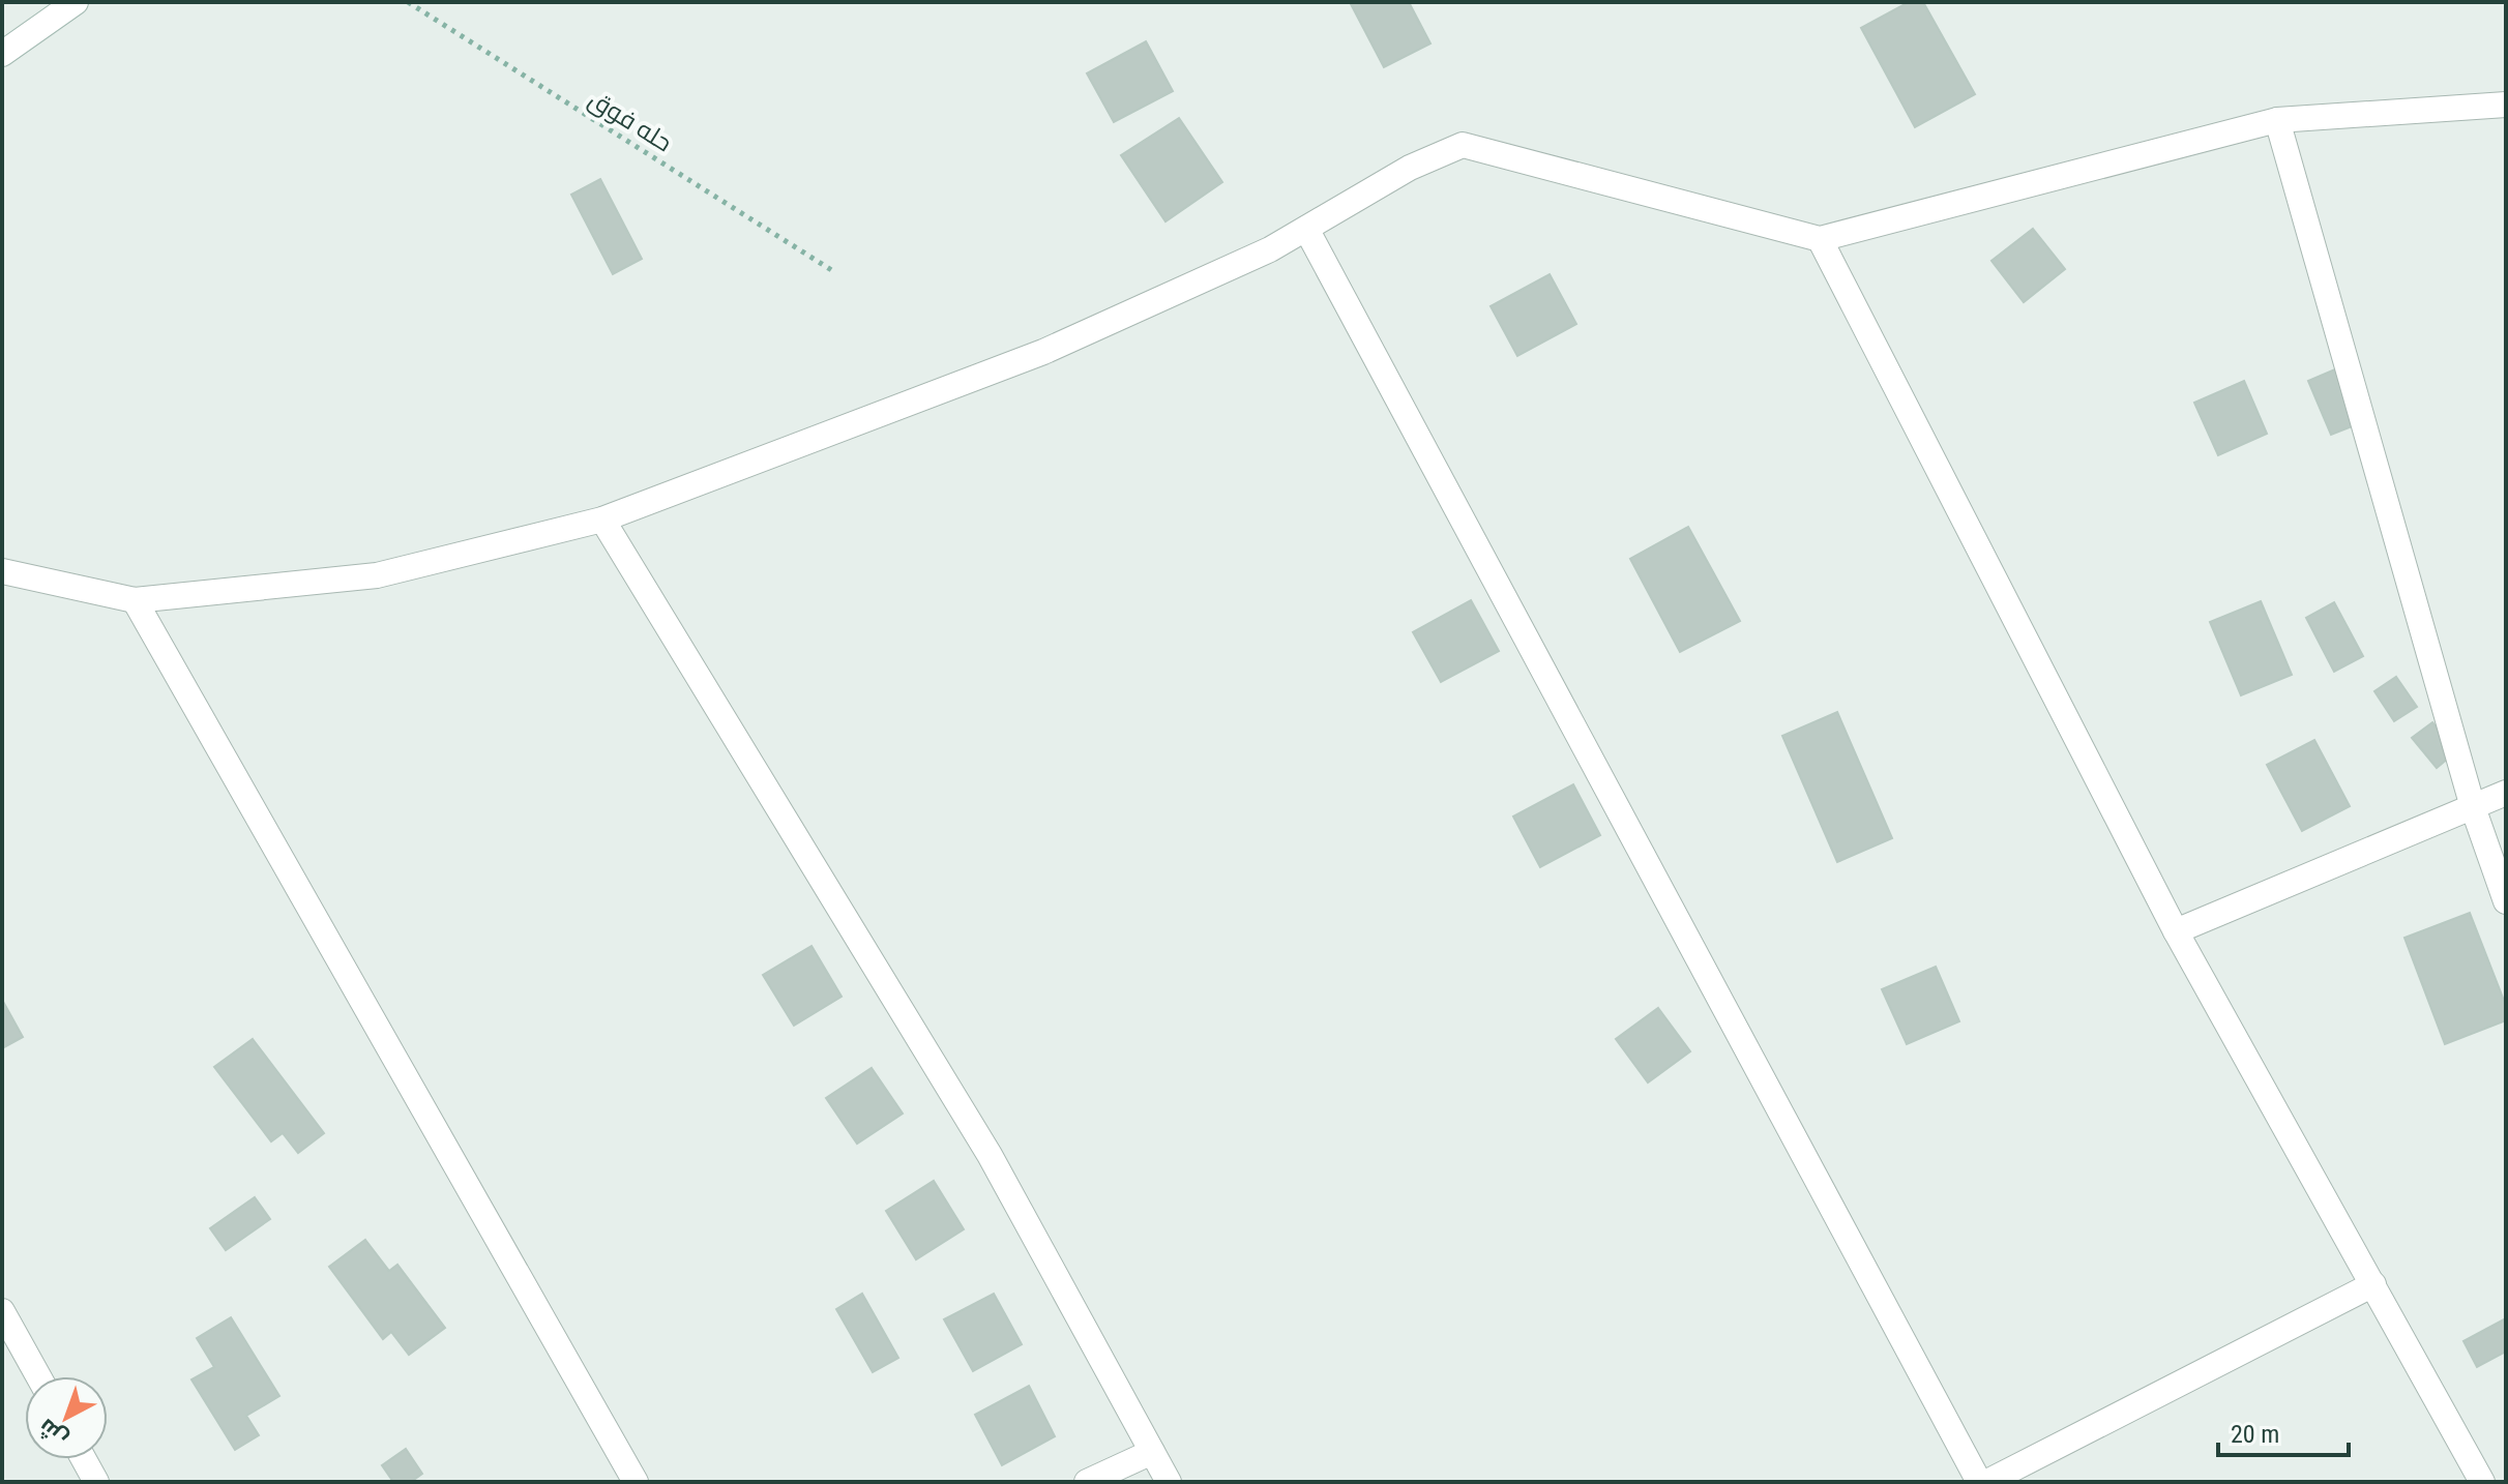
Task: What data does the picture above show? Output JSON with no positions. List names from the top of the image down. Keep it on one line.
{"streets":{"path":["حله فوق"]},"scale_bar":"20 m","north":"bottom left"}
